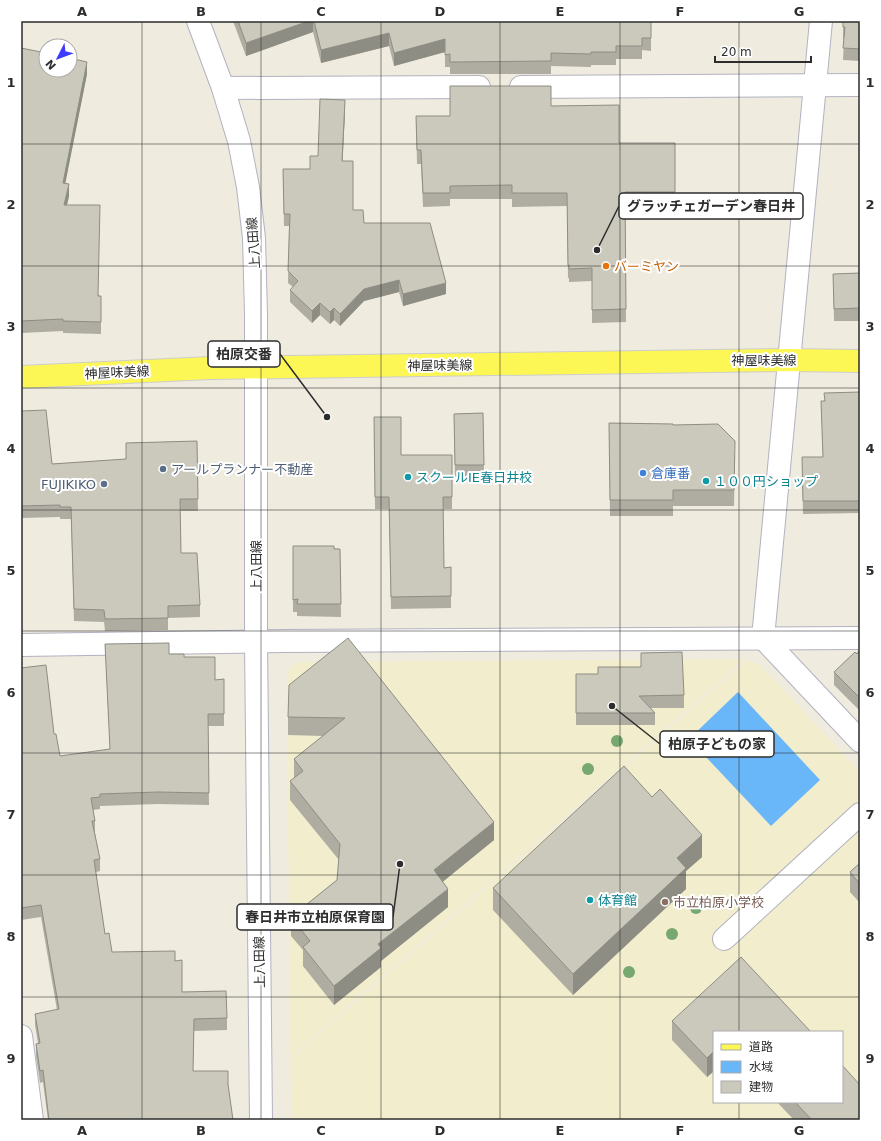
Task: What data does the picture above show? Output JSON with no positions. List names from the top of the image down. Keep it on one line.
{"streets":{"main road":["神屋味美線"],"street":["上八田線"]},"crossings":[["上八田線","神屋味美線"]],"places":["グラッチェガーデン春日井","バーミヤン","柏原交番","アールプランナー不動産","倉庫番","スクールIE春日井校","１００円ショップ","FUJIKIKO","柏原子どもの家","春日井市立柏原保育園","体育館","市立柏原小学校"],"legend":["道路","水域","建物"],"scale_bar":"20 m","north":"bottom left","grid":{"columns":["A","B","C","D","E","F","G"],"rows":["1","2","3","4","5","6","7","8","9"]}}
